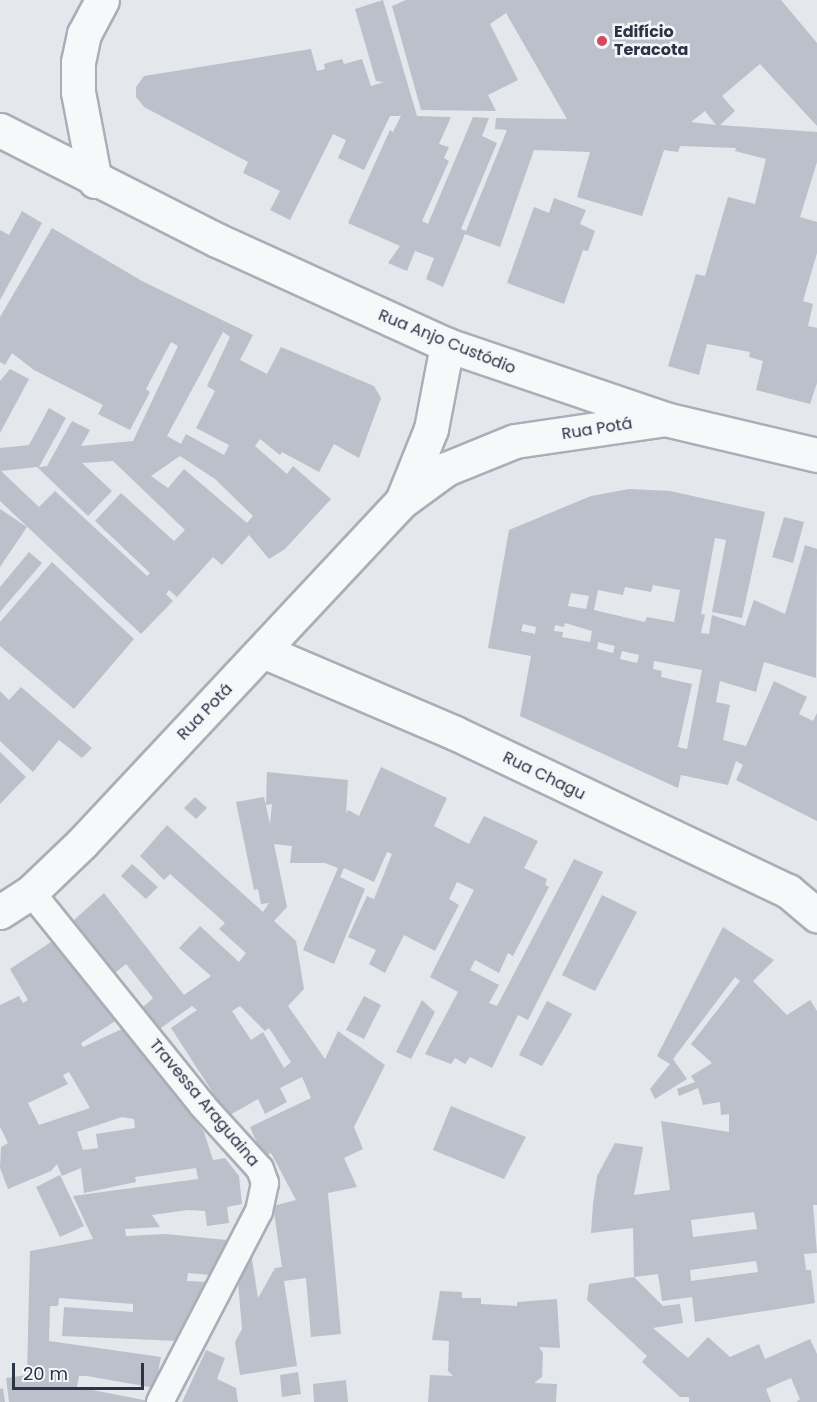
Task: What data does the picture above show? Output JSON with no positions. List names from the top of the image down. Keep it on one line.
{"streets":{"street":["Rua Anjo Custódio","Rua Potá","Rua Chagu"],"lane":["Travessa Araguaina"]},"crossings":[["Rua Anjo Custódio","Rua Potá"],["Rua Potá","Rua Chagu"],["Rua Potá","Travessa Araguaina"]],"places":["Edifício Teracota"],"scale_bar":"20 m"}
